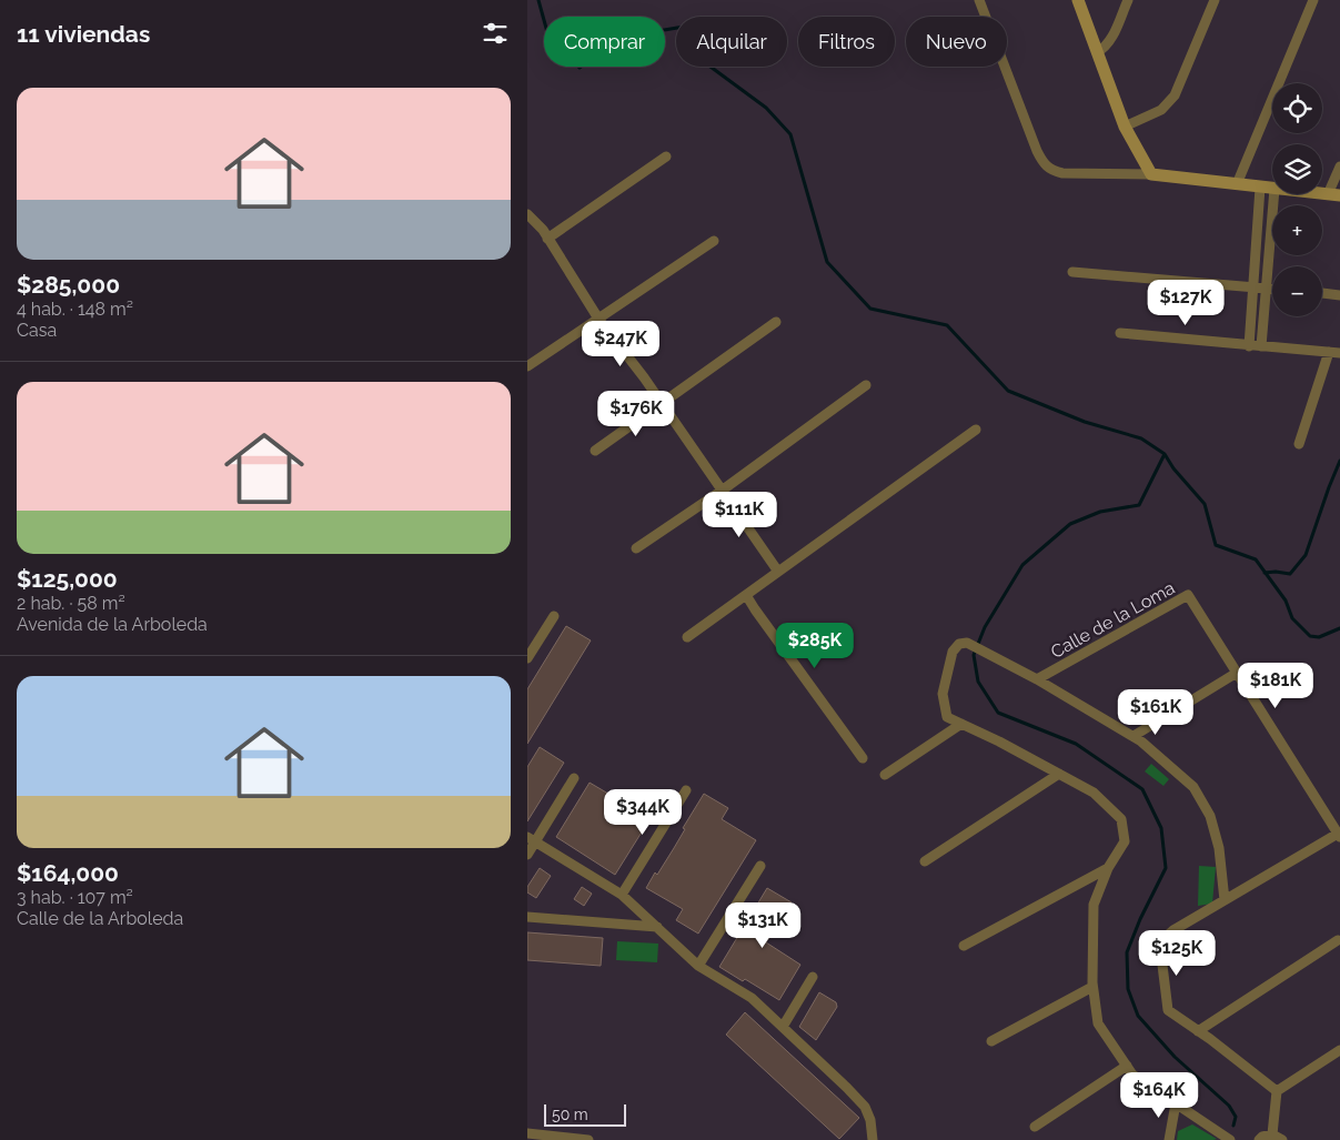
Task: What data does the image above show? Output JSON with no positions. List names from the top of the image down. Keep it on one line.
{"streets":{"street":["Calle de la Loma"]},"scale_bar":"50 m","page":{"heading":"11 viviendas","chip":["Comprar","Alquilar","Filtros","Nuevo"],"list":[{"name":"$285,000","note":"4 hab. · 148 m² · Casa"},{"name":"$125,000","note":"2 hab. · 58 m² · Avenida de la Arboleda"},{"name":"$164,000","note":"3 hab. · 107 m² · Calle de la Arboleda"}],"map_buttons":["+","−"],"price":["$127K","$247K","$176K","$111K","$285K","$181K","$161K","$344K","$131K","$125K","$164K"],"scale":"50 m"}}
